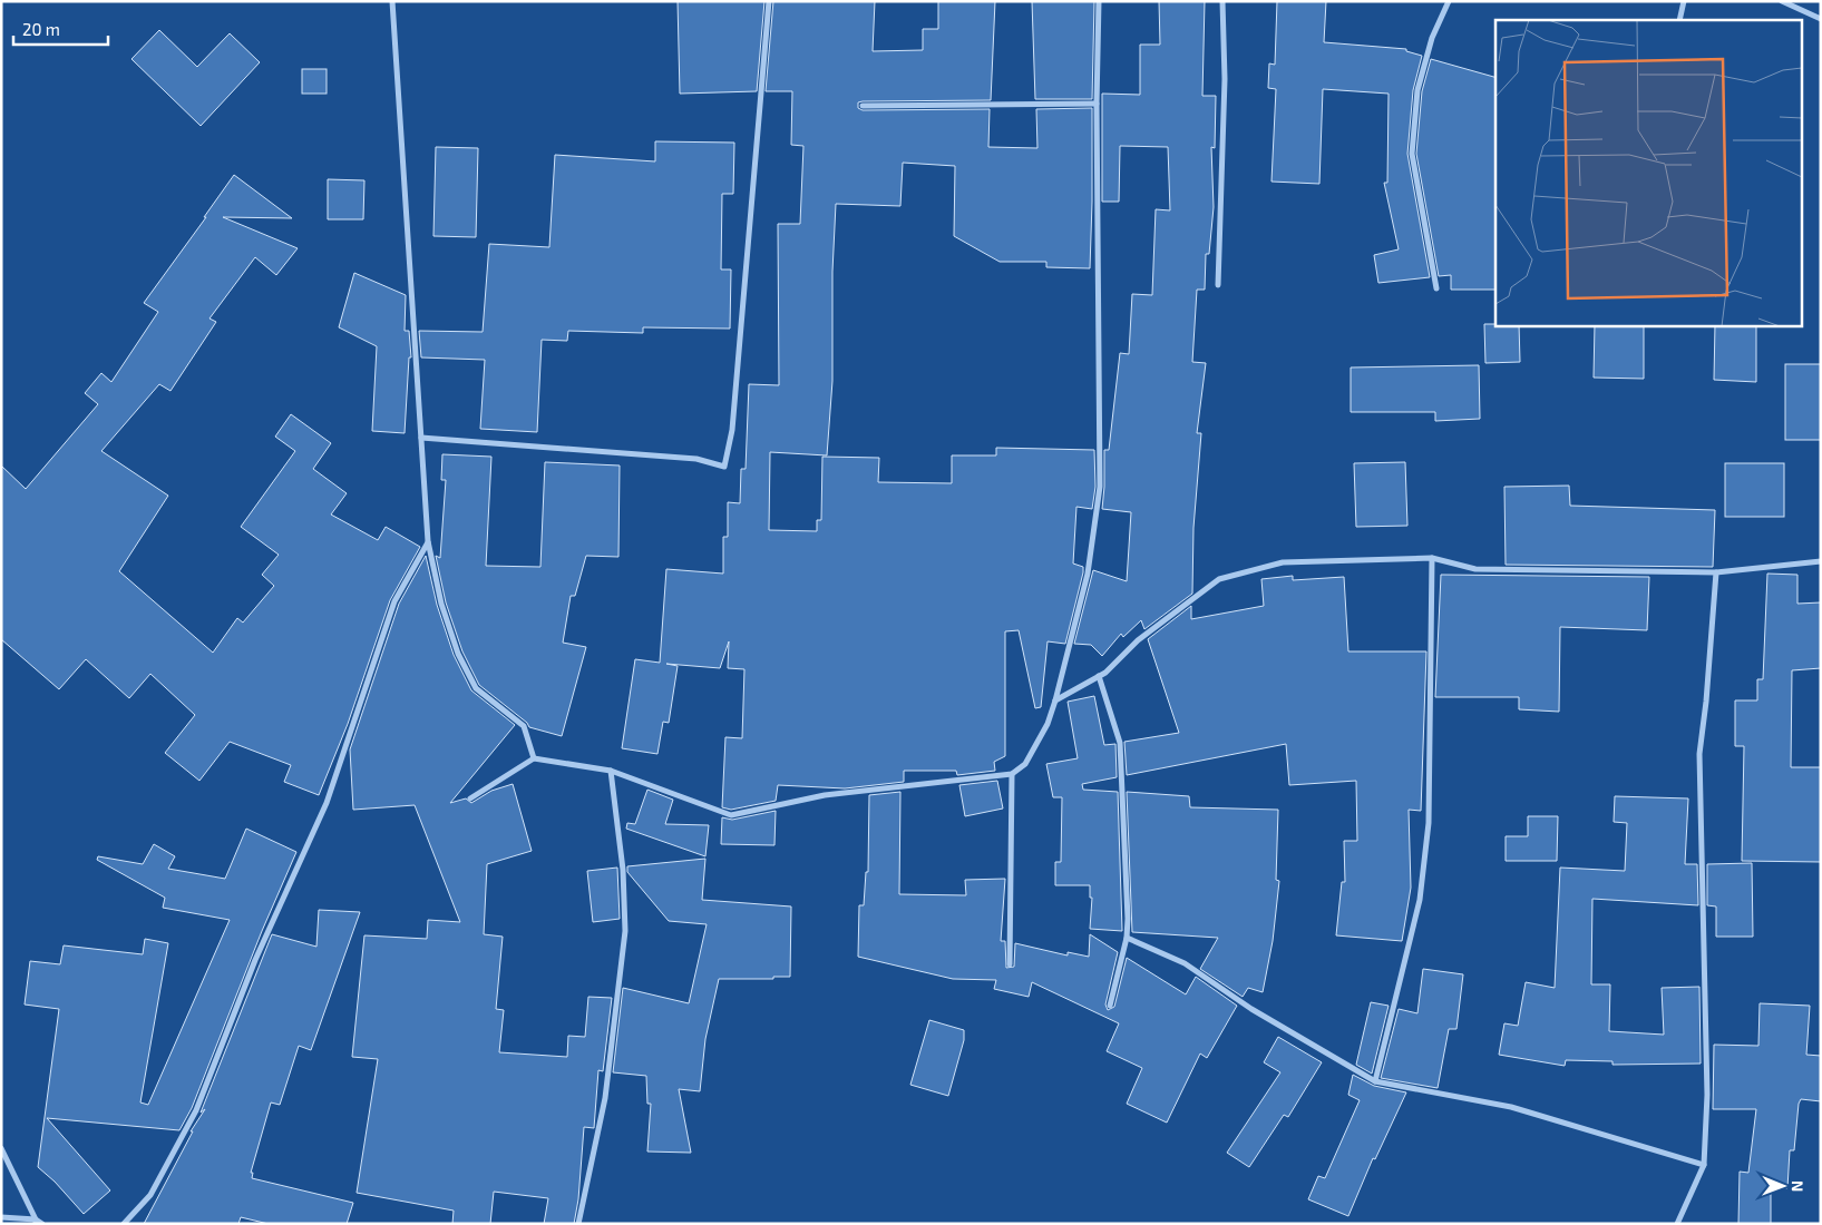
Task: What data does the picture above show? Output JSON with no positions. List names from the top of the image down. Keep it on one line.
{"scale_bar":"20 m","north":"right"}
